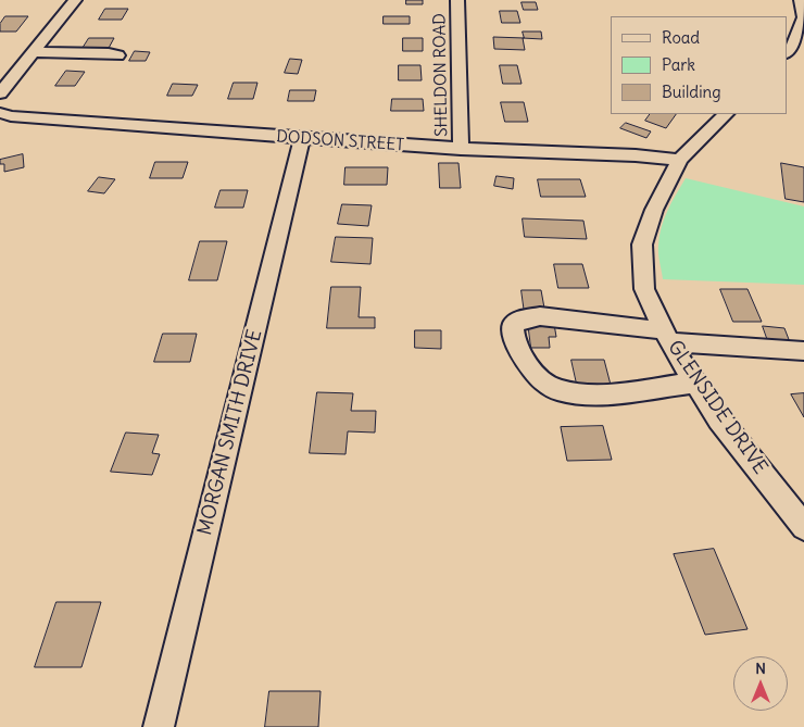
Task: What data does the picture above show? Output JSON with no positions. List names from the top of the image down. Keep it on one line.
{"streets":{"street":["SHELDON ROAD","DODSON STREET","GLENSIDE DRIVE","MORGAN SMITH DRIVE"]},"crossings":[["SHELDON ROAD","DODSON STREET"],["DODSON STREET","GLENSIDE DRIVE"],["DODSON STREET","MORGAN SMITH DRIVE"]],"legend":["Road","Park","Building"],"north":"top"}
